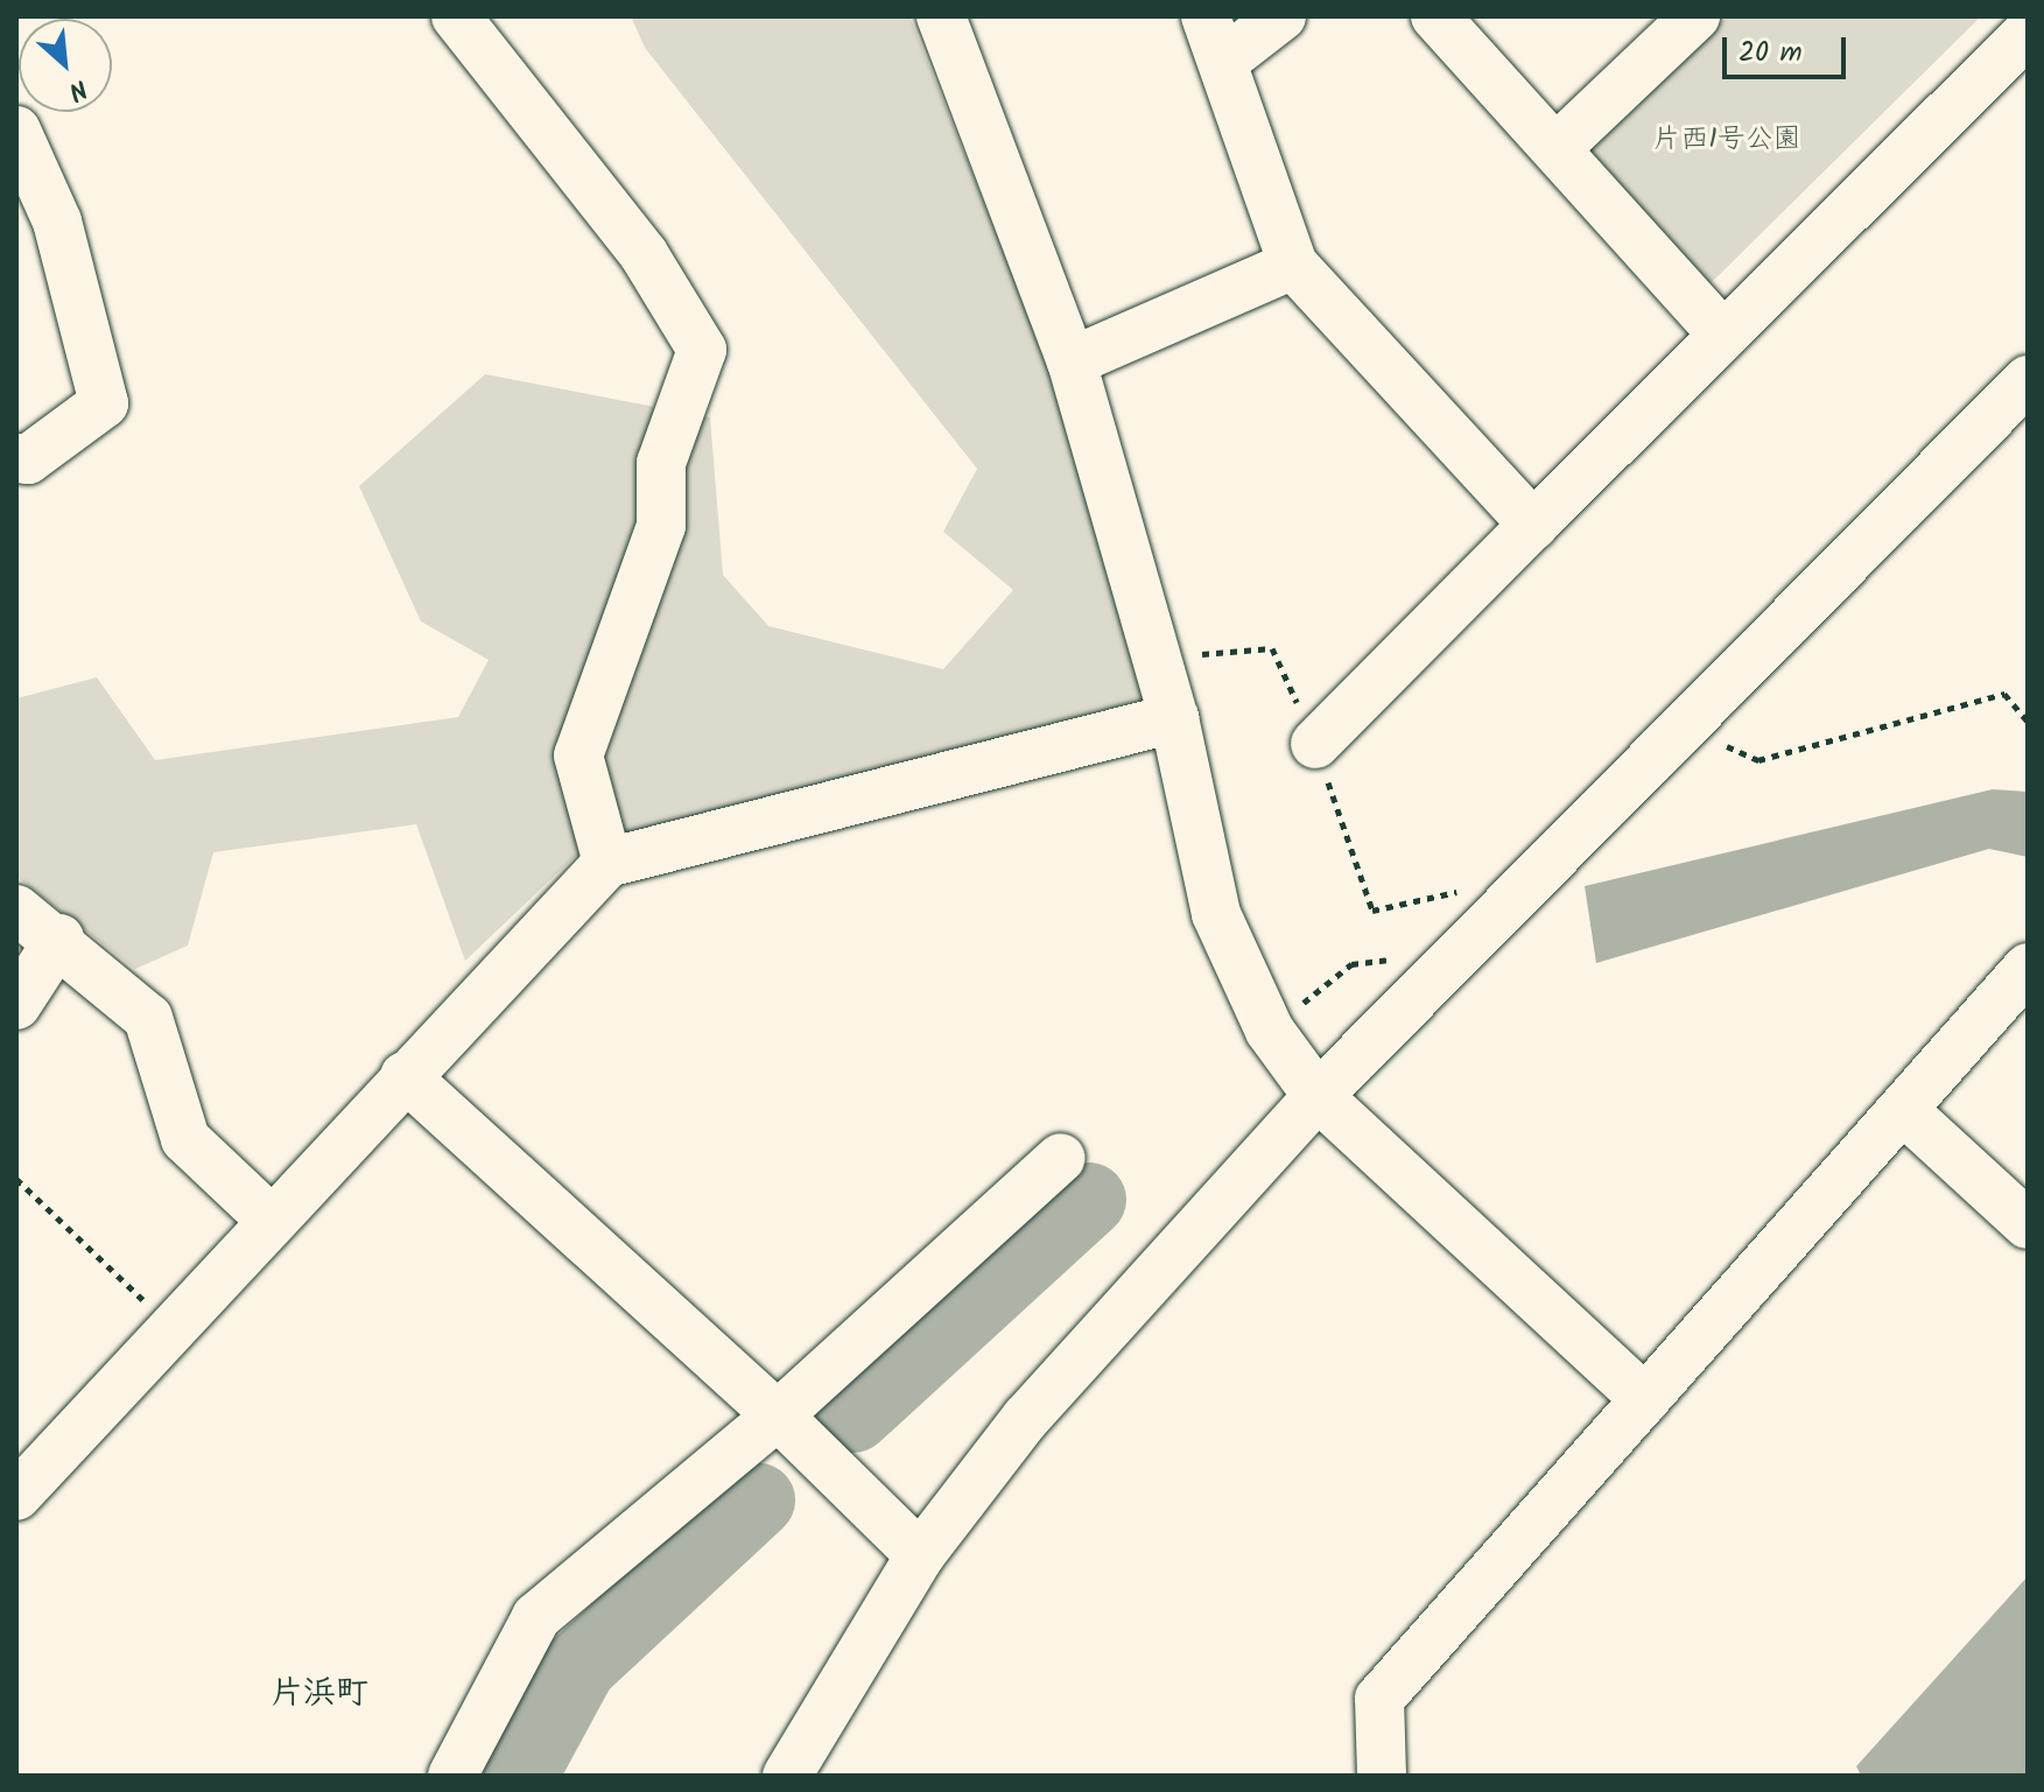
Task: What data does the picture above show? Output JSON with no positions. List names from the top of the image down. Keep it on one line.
{"districts":["片浜町"],"parks":["片西1号公園"],"scale_bar":"20 m","north":"bottom right"}
